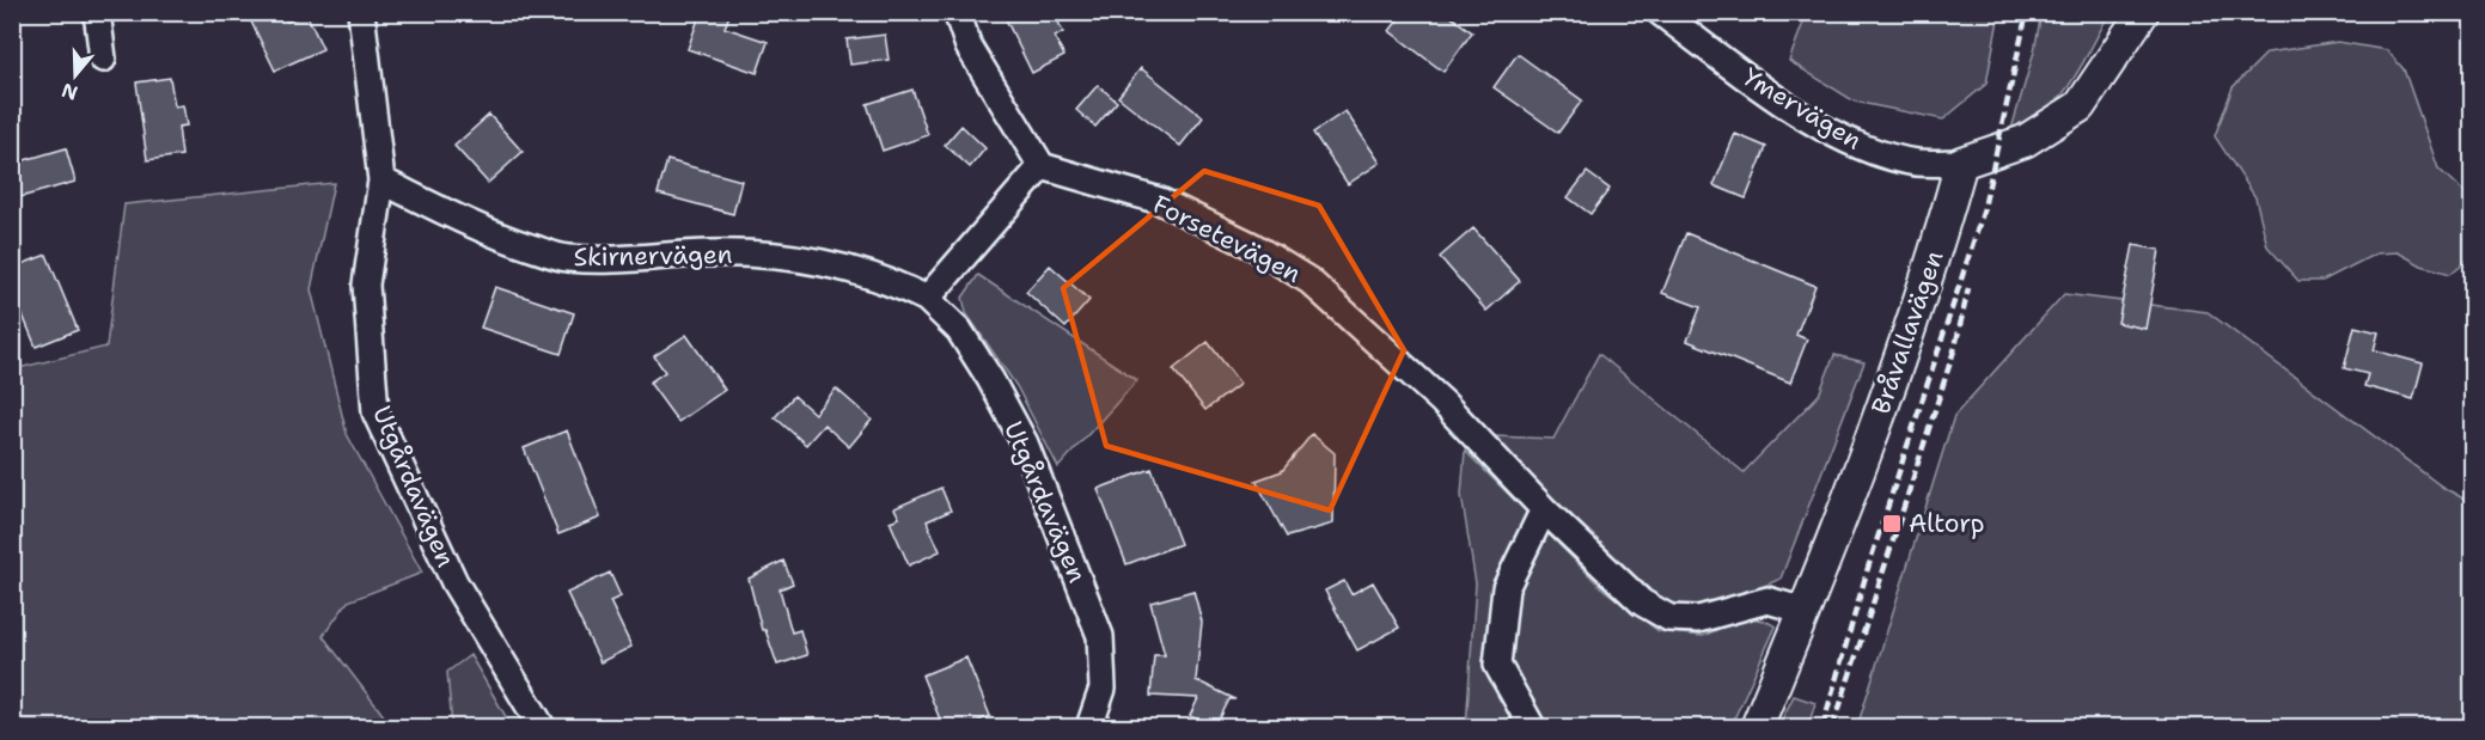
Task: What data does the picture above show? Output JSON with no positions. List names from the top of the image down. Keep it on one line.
{"streets":{"street":["Ymervägen","Forsetevägen","Skirnervägen","Bråvallavägen","Utgårdavägen"]},"crossings":[["Ymervägen","Bråvallavägen"],["Forsetevägen","Bråvallavägen"],["Skirnervägen","Utgårdavägen"]],"places":{"transit":["Altorp"]},"north":"bottom"}
